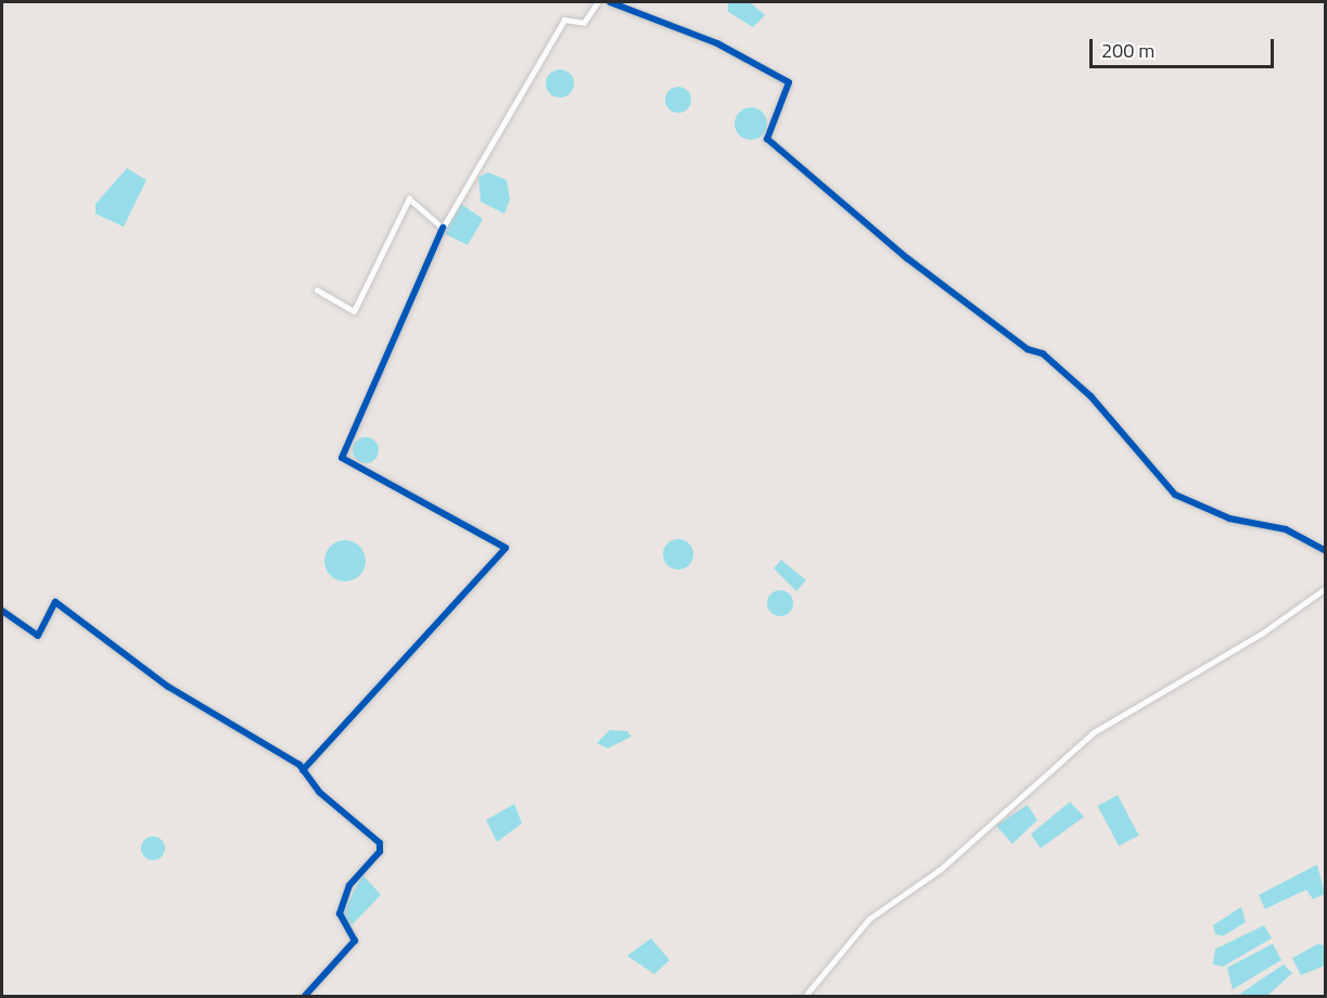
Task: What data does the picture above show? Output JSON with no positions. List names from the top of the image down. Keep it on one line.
{"scale_bar":"200 m"}
